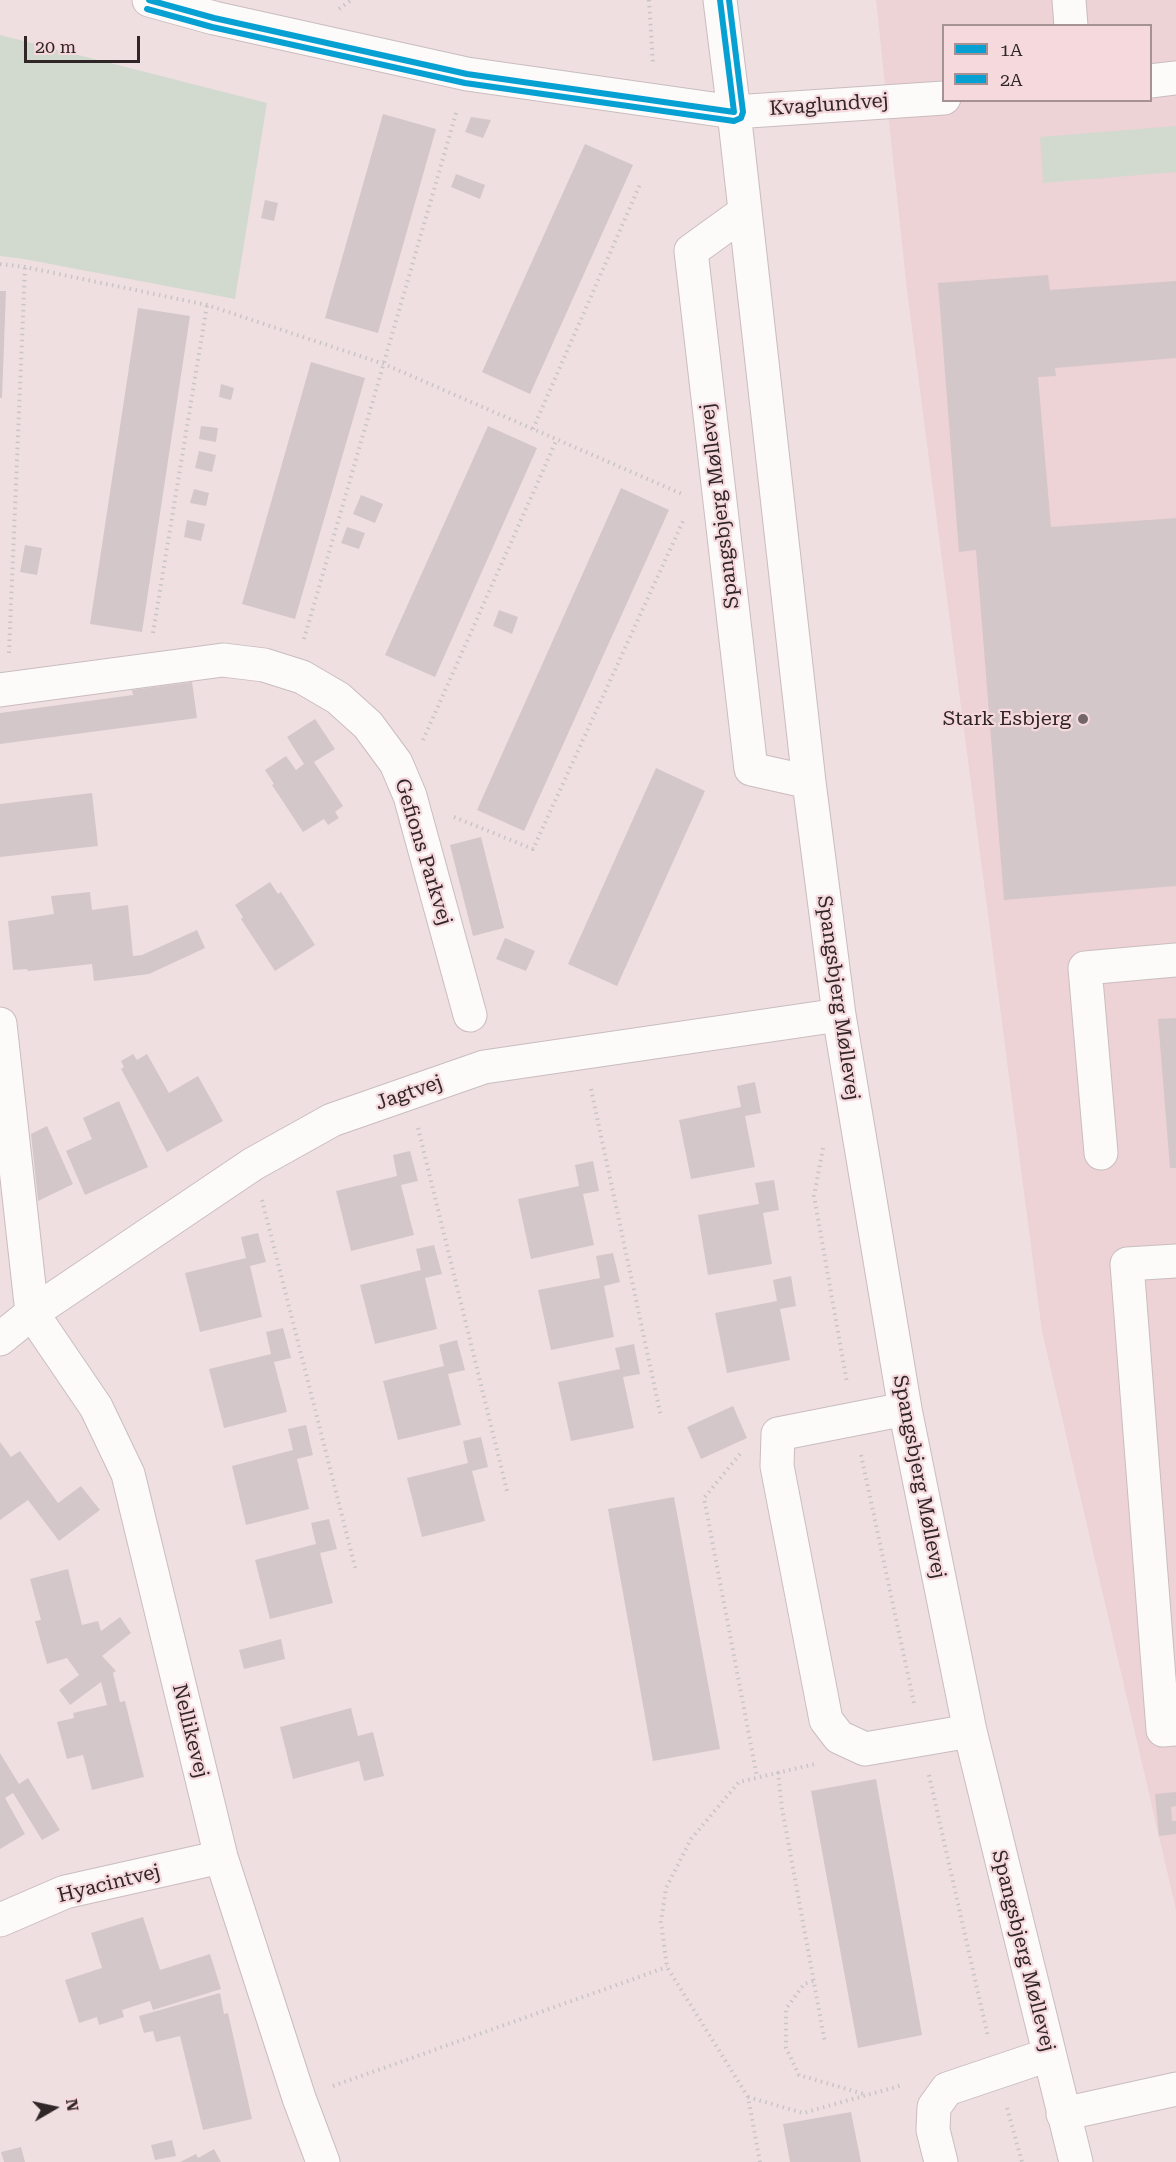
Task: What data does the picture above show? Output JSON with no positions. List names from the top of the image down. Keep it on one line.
{"streets":{"street":["Kvaglundvej","Spangsbjerg Møllevej","Gefions Parkvej","Jagtvej","Nellikevej","Hyacintvej"]},"crossings":[["Kvaglundvej","Spangsbjerg Møllevej"],["Spangsbjerg Møllevej","Jagtvej"],["Jagtvej","Nellikevej"],["Nellikevej","Hyacintvej"]],"places":["Stark Esbjerg"],"lines":["transit line 1A","transit line 2A"],"legend":["1A","2A"],"scale_bar":"20 m","north":"right"}
